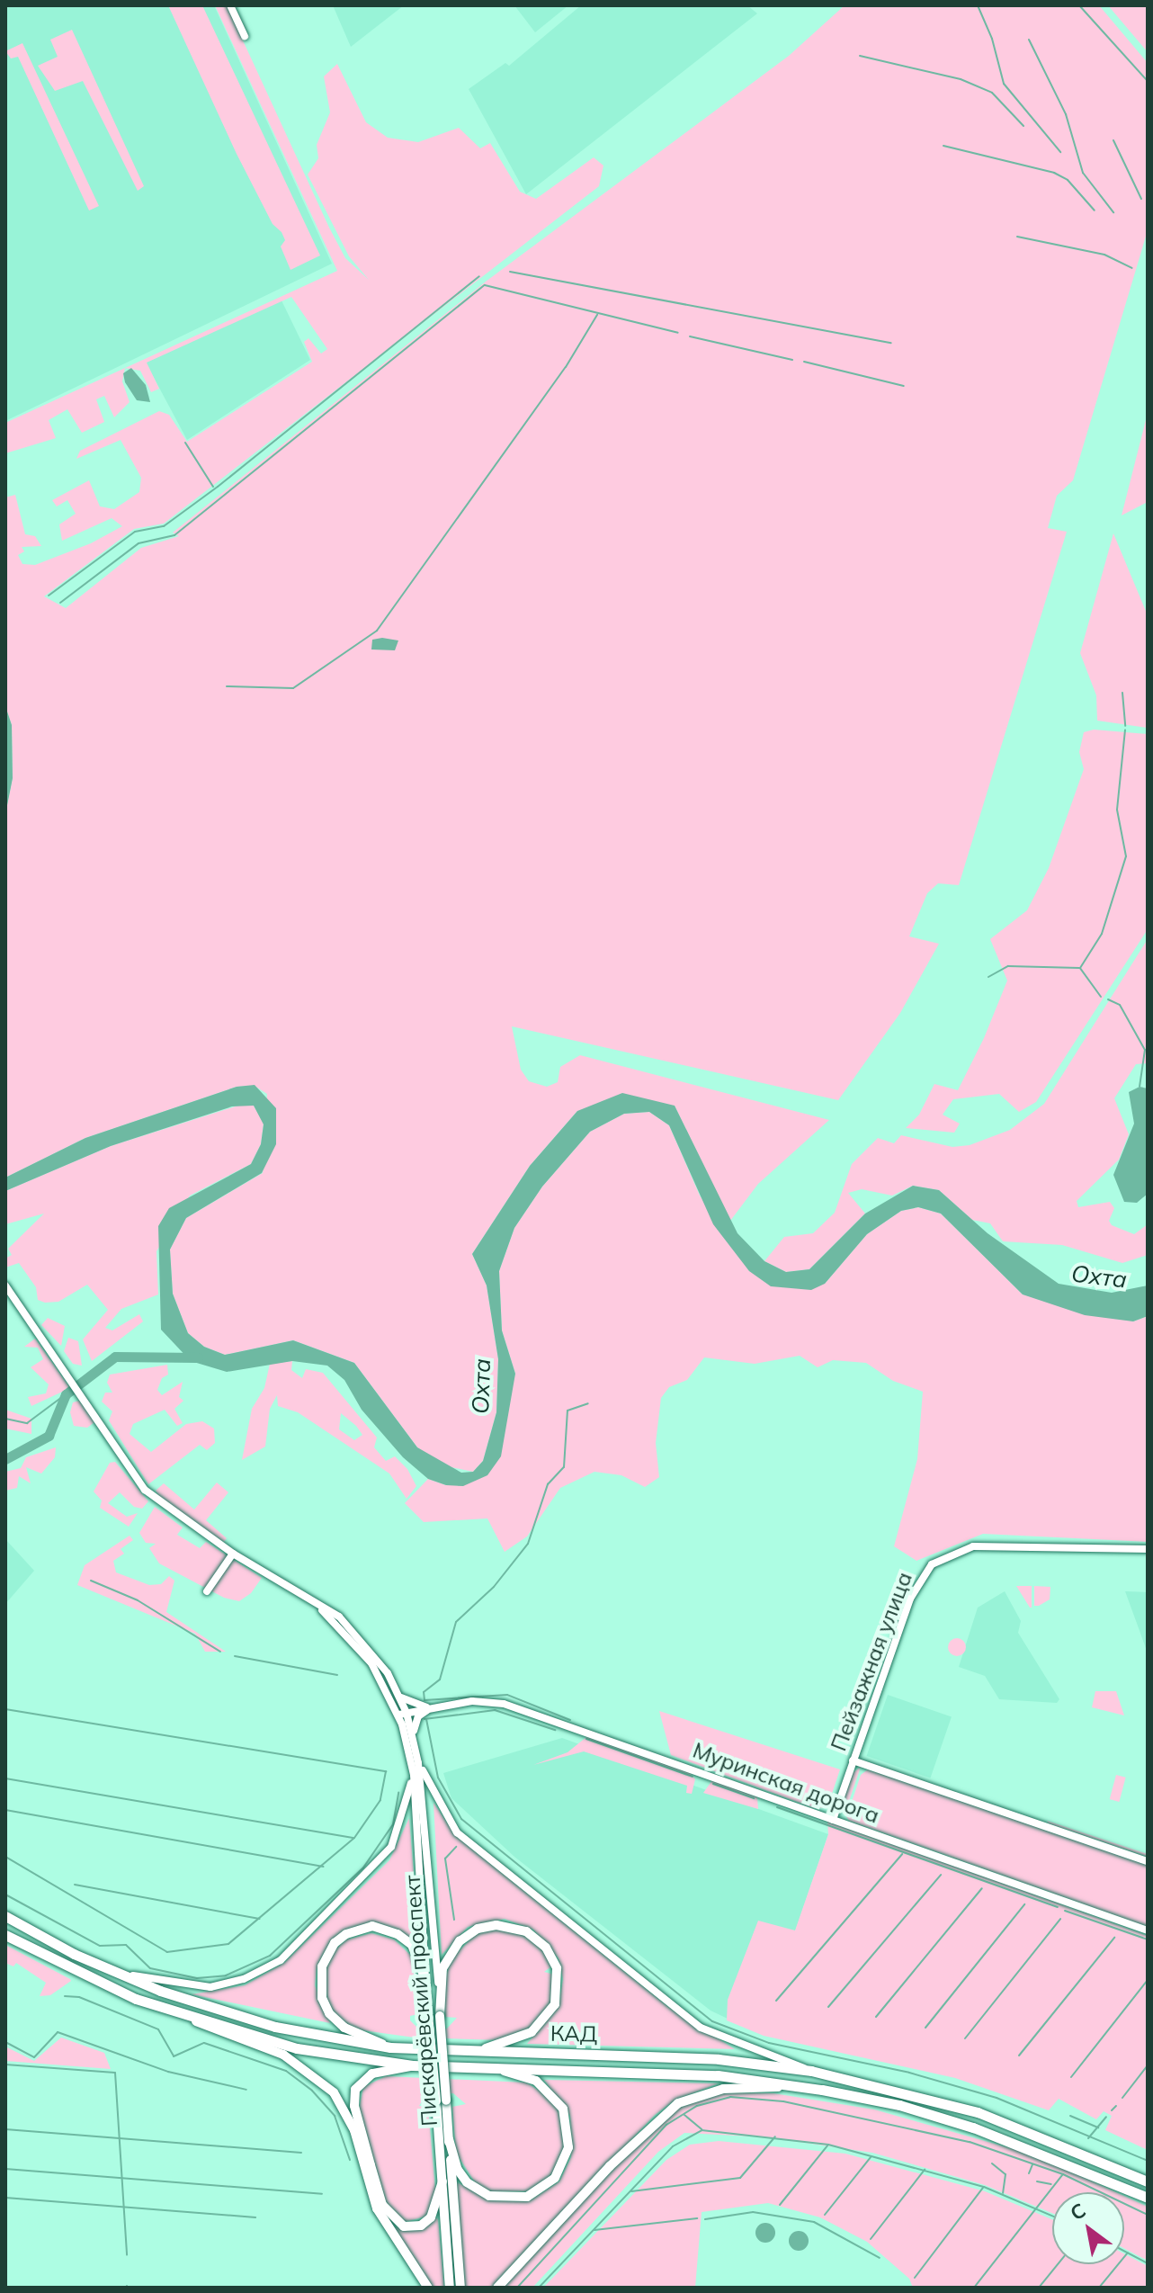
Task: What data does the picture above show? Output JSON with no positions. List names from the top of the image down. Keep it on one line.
{"streets":{"highway":["КАД"],"main road":["Пискарёвский проспект"],"street":["Пейзажная улица","Муринская дорога"]},"crossings":[["Пейзажная улица","Муринская дорога"],["Муринская дорога","Пискарёвский проспект"]],"water":["Охта"],"north":"top left"}
